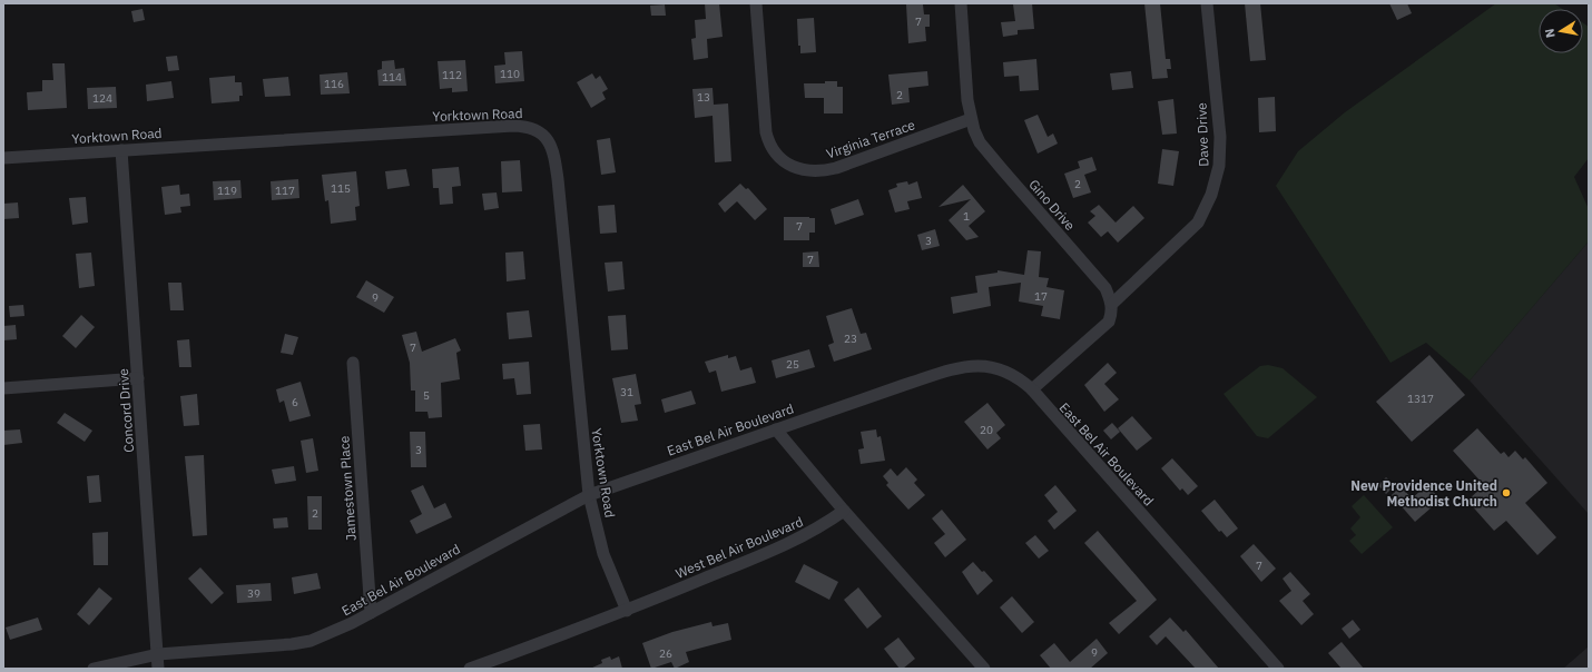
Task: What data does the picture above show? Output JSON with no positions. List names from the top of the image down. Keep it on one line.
{"streets":{"street":["Yorktown Road","Dave Drive","Virginia Terrace","Gino Drive","Concord Drive","East Bel Air Boulevard","Jamestown Place","West Bel Air Boulevard"]},"crossings":[["Yorktown Road","Concord Drive"],["Yorktown Road","East Bel Air Boulevard"],["Yorktown Road","West Bel Air Boulevard"],["Dave Drive","Gino Drive"],["Virginia Terrace","Gino Drive"],["Concord Drive","East Bel Air Boulevard"],["East Bel Air Boulevard","Jamestown Place"]],"places":["New Providence United Methodist Church"],"house_numbers":["7","110","112","114","116","2","13","124","2","115","119","117","1","7","3","7","17","9","23","7","25","31","5","1317","6","20","3","2","7","39","9","26"],"north":"left"}
